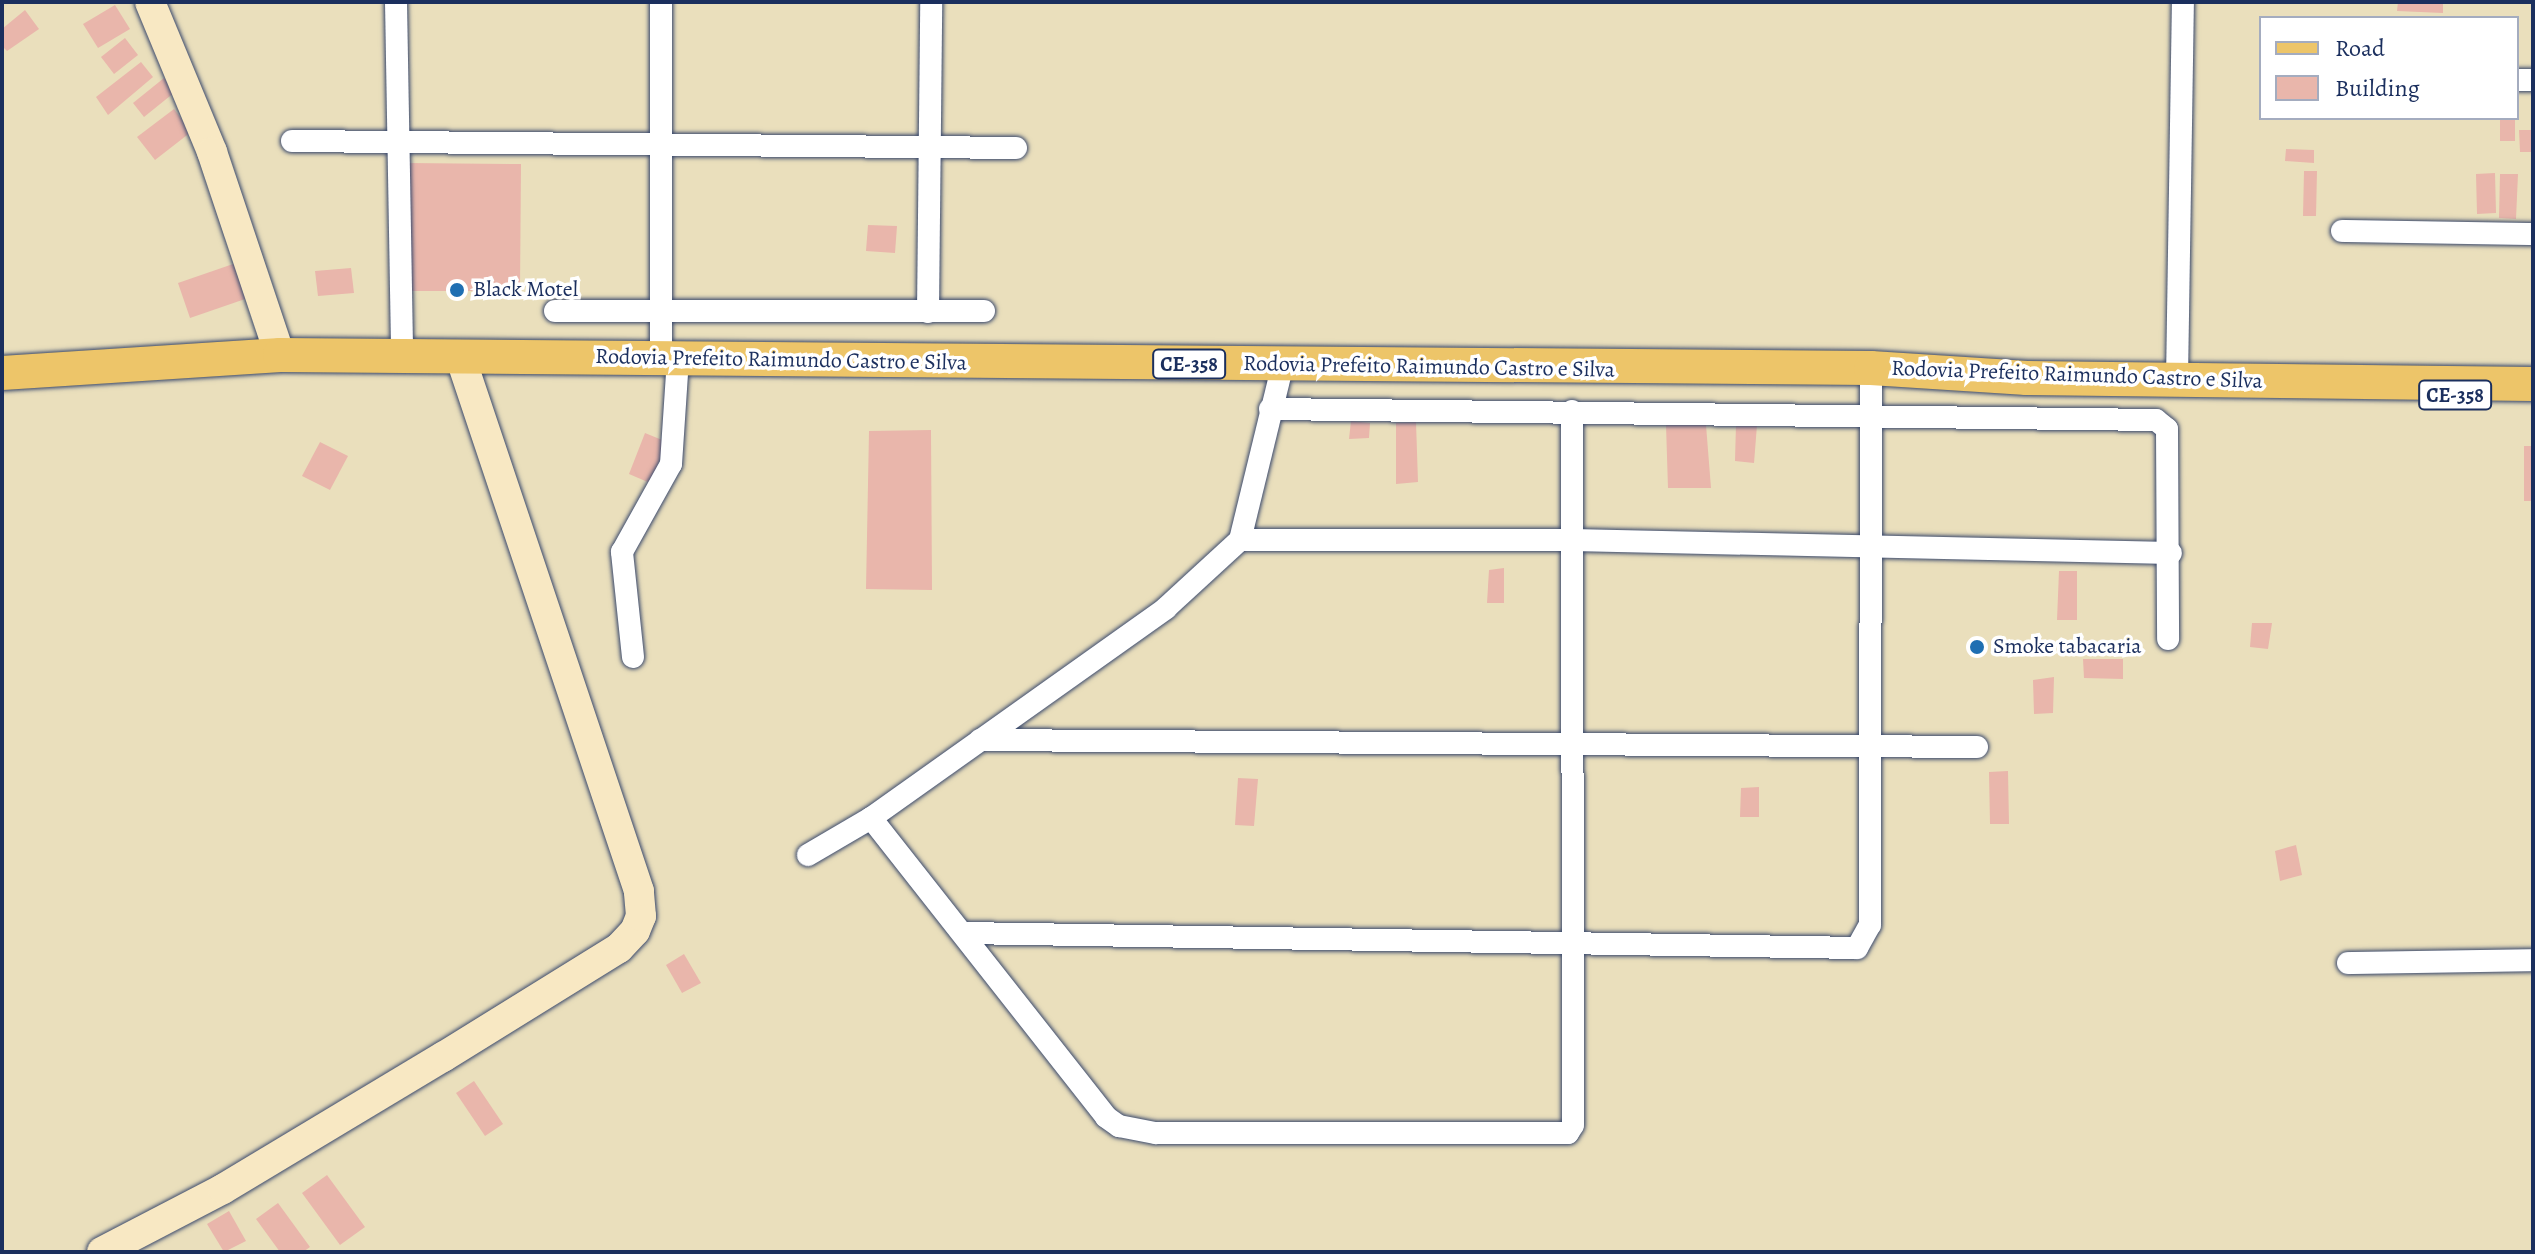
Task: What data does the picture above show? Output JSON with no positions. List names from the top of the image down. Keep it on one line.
{"streets":{"main road":["Rodovia Prefeito Raimundo Castro e Silva","CE-358"]},"crossings":[["Rodovia Prefeito Raimundo Castro e Silva","CE-358"]],"places":["Black Motel","Smoke tabacaria"],"legend":["Road","Building"]}
